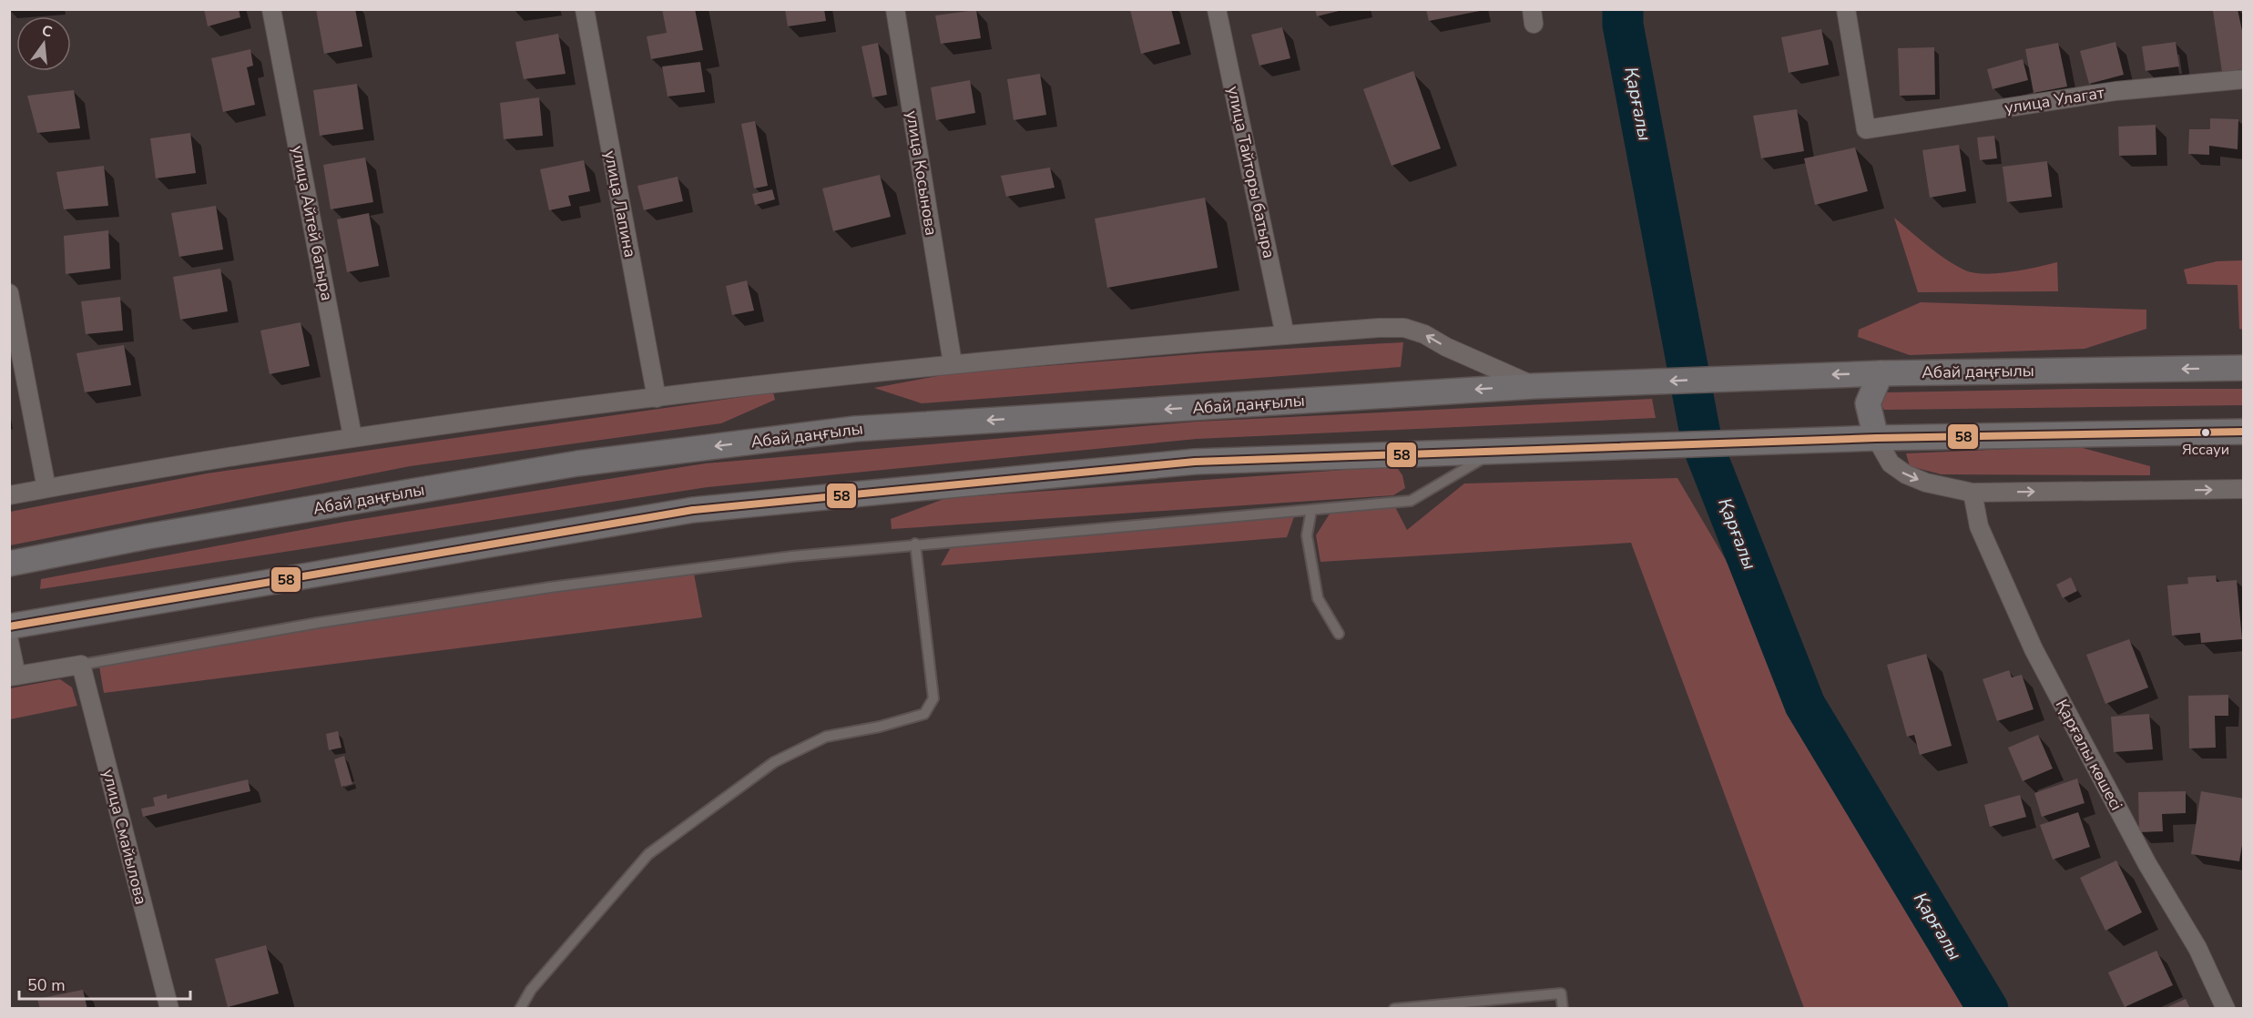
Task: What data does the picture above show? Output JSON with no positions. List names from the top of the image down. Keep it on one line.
{"streets":{"main road":["Абай даңғылы"],"street":["улица Улагат","улица Тайторы батыра","улица Косынова","улица Лапина","улица Айтей батыра","Қарғалы көшесі","улица Смайылова"]},"water":["Қарғалы"],"places":["Яссауи"],"lines":["transit line 58"],"scale_bar":"50 m","north":"top"}
